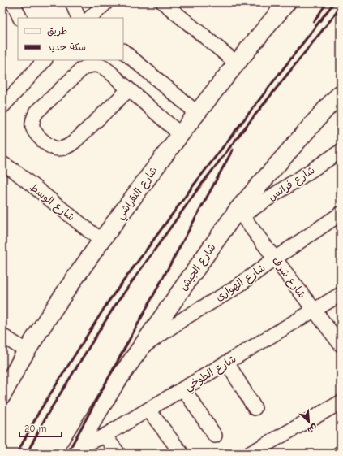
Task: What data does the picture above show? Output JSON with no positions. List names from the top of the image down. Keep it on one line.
{"streets":{"main road":["شارع النقراشي","شارع الجيش"],"street":["شارع فرانس","شارع الوسط","شارع شرف","شارع الهوارى","شارع الطوخي"]},"crossings":[["شارع فرانس","شارع الجيش"],["شارع فرانس","شارع شرف"],["شارع النقراشي","شارع الوسط"],["شارع الجيش","شارع شرف"],["شارع الجيش","شارع الهوارى"],["شارع الجيش","شارع الطوخي"],["شارع شرف","شارع الهوارى"],["شارع شرف","شارع الطوخي"]],"legend":["طريق","سكة حديد"],"scale_bar":"20 m","north":"bottom right"}
